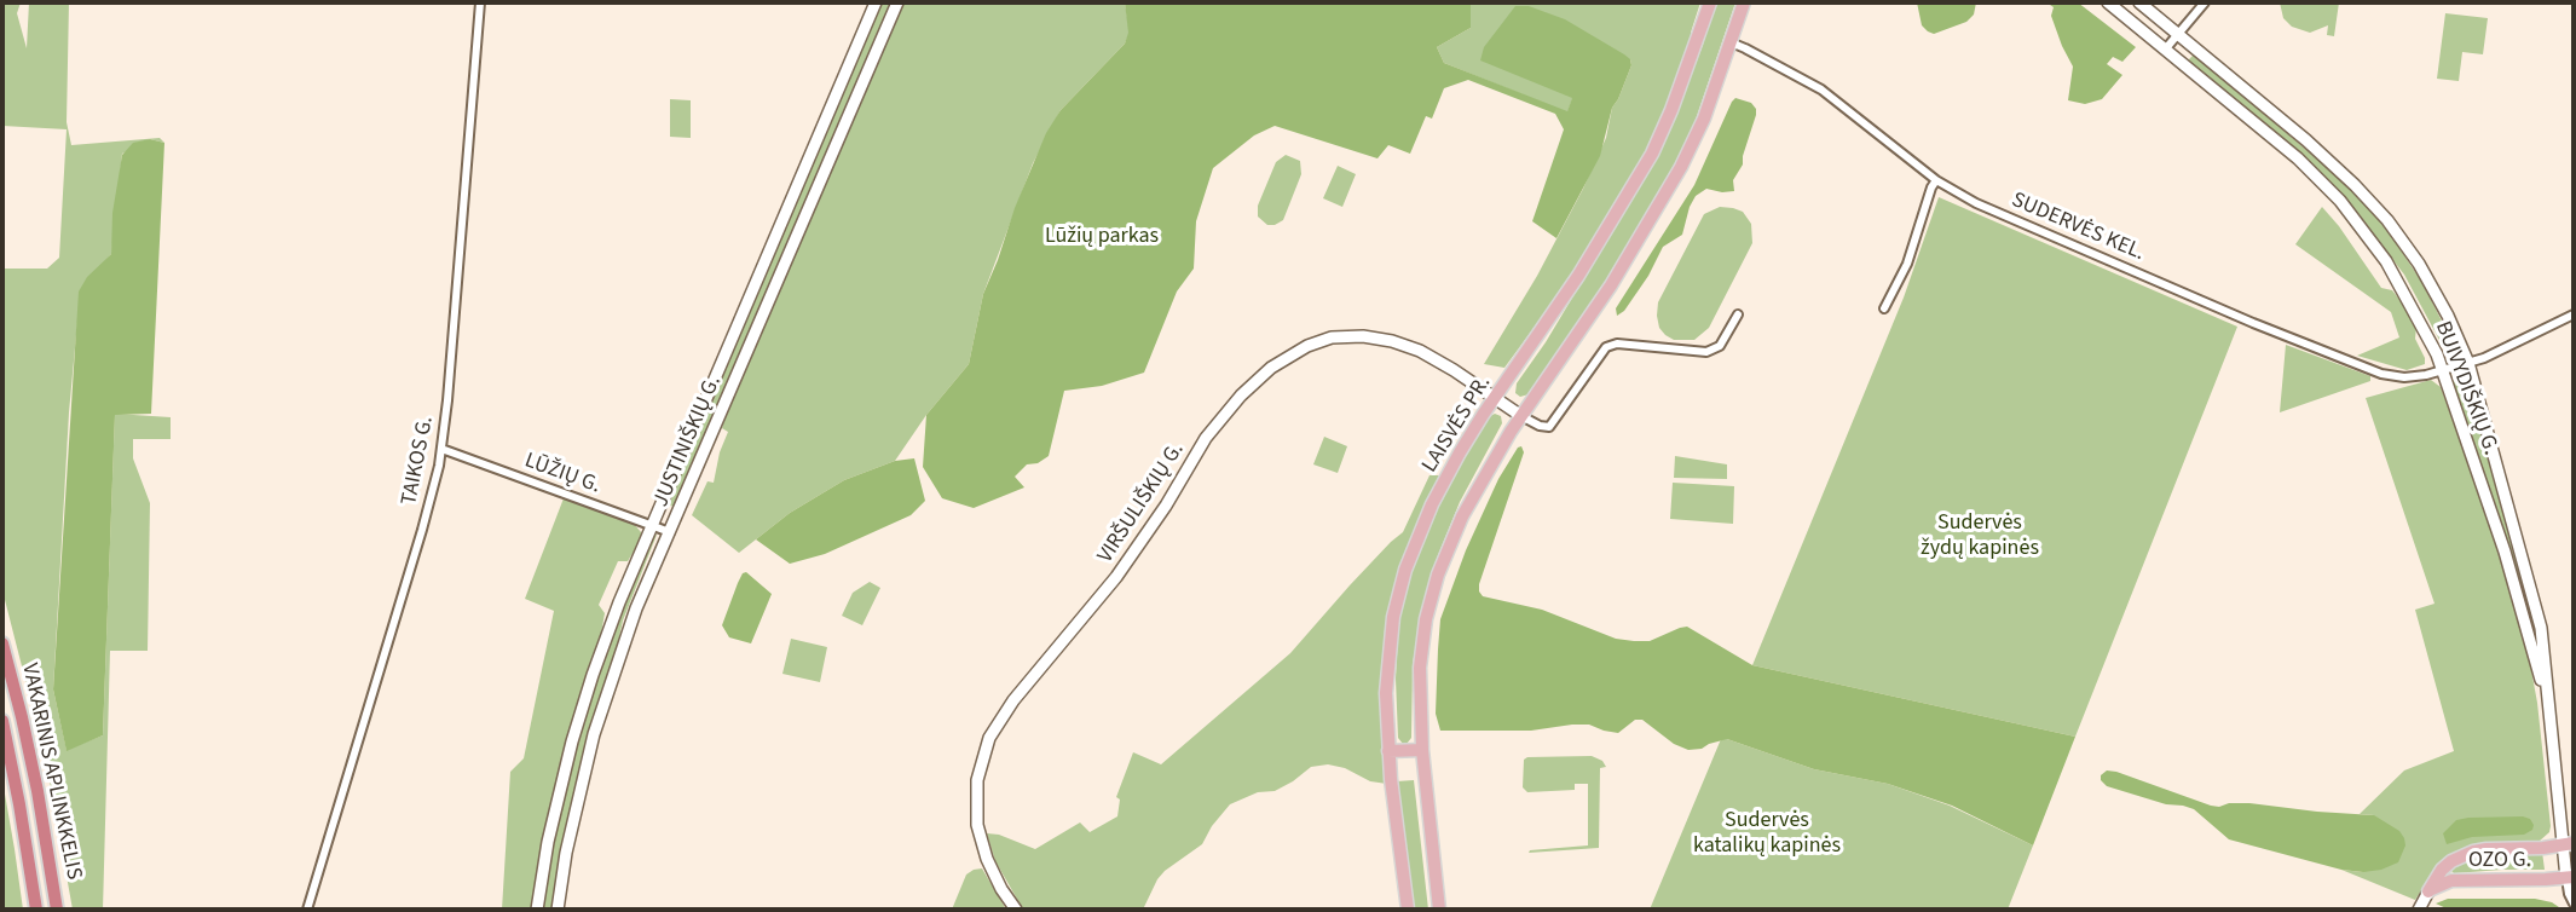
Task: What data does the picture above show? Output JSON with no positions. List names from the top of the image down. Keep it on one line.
{"streets":{"highway":["VAKARINIS APLINKKELIS"],"main road":["BUIVYDIŠKIŲ G.","LAISVĖS PR.","JUSTINIŠKIŲ G.","VIRŠULIŠKIŲ G.","OZO G."],"street":["SUDERVĖS KEL.","TAIKOS G.","LŪŽIŲ G."]},"crossings":[["SUDERVĖS KEL.","BUIVYDIŠKIŲ G."],["BUIVYDIŠKIŲ G.","OZO G."],["LAISVĖS PR.","VIRŠULIŠKIŲ G."],["JUSTINIŠKIŲ G.","LŪŽIŲ G."],["TAIKOS G.","LŪŽIŲ G."]],"parks":["Lūžių parkas","Sudervės žydų kapinės","Sudervės katalikų kapinės"]}
